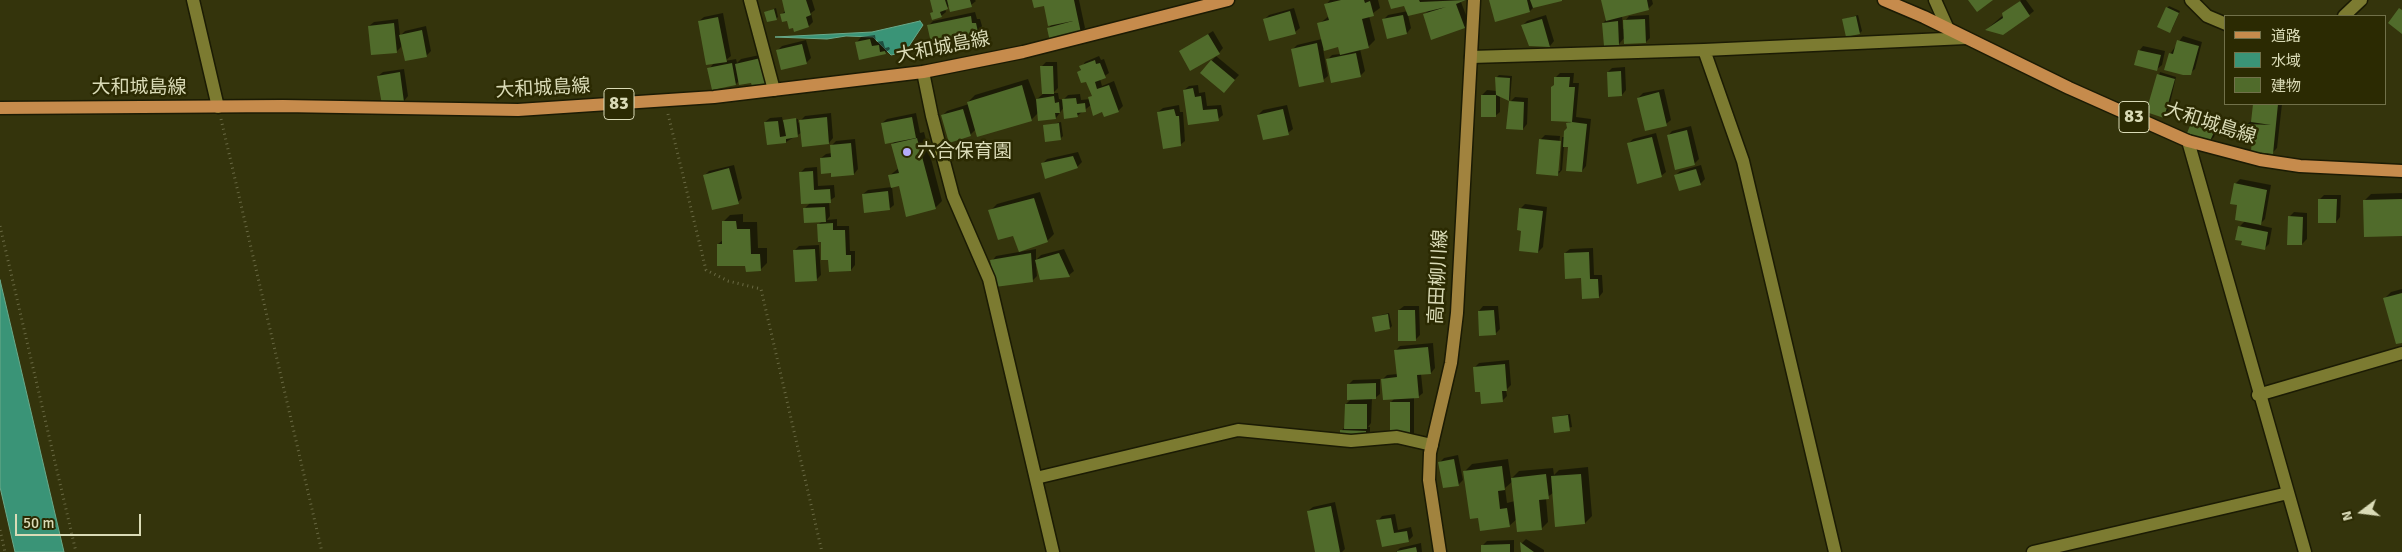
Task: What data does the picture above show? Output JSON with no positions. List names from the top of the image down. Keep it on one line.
{"streets":{"main road":["大和城島線","83","高田柳川線"]},"places":["六合保育園"],"legend":["道路","水域","建物"],"scale_bar":"50 m","north":"left"}
